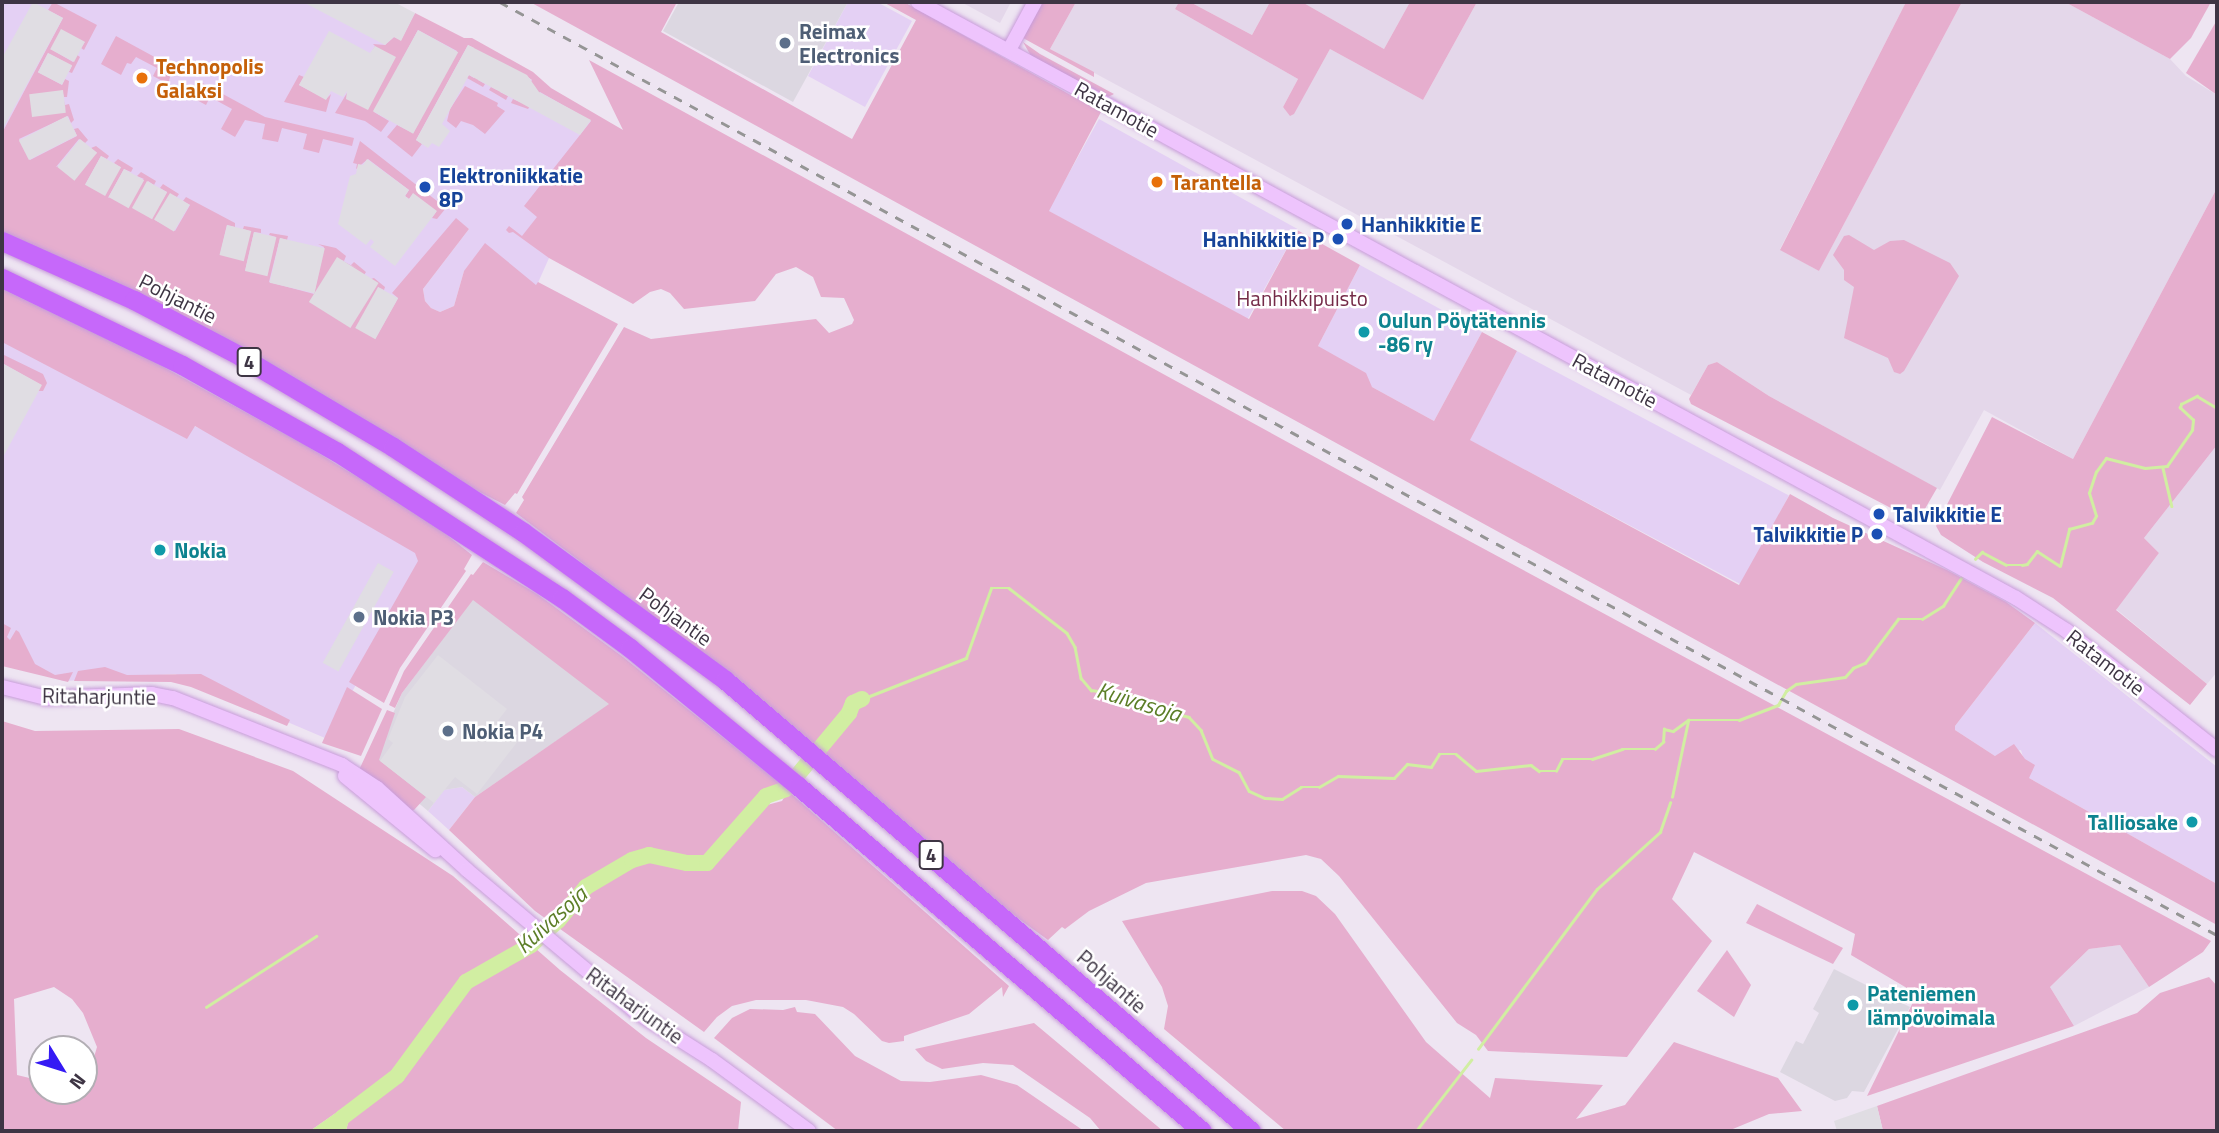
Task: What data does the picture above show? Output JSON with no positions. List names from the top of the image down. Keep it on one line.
{"streets":{"highway":["Pohjantie","4"],"street":["Ratamotie","Ritaharjuntie"]},"water":["Kuivasoja"],"parks":["Hanhikkipuisto"],"places":["Reimax Electronics","Technopolis Galaksi","Tarantella","Elektroniikkatie 8P","Hanhikkitie E","Hanhikkitie P","Oulun Pöytätennis -86 ry","Talvikkitie E","Talvikkitie P","Nokia","Nokia P3","Nokia P4","Talliosake","Pateniemen lämpövoimala"],"north":"bottom right"}
